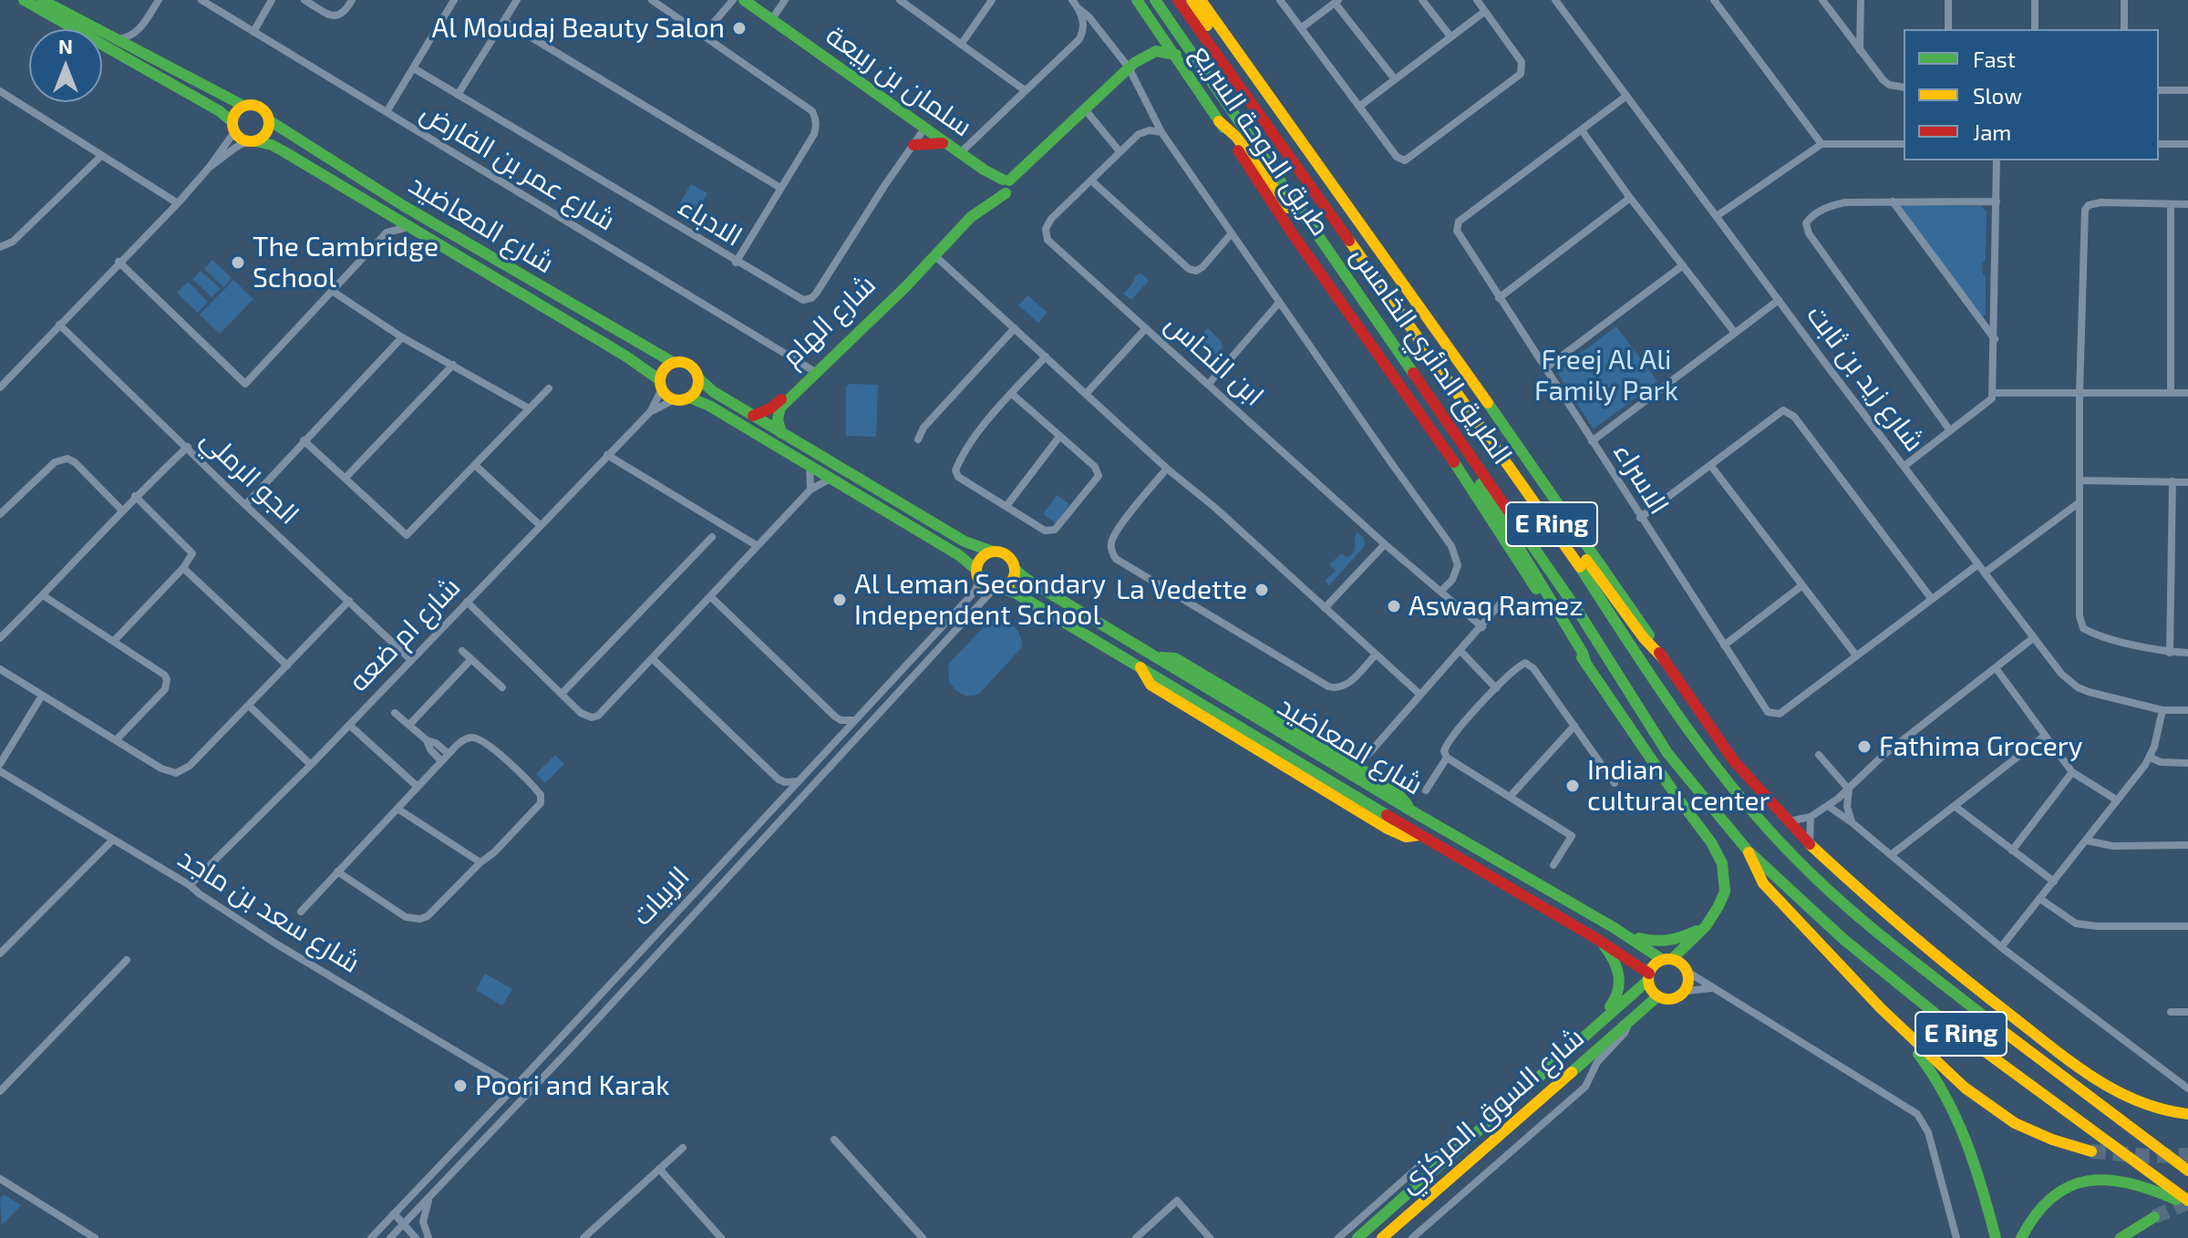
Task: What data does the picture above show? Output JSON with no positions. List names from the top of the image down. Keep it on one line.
{"streets":{"main road":["سلمان بن ربيعة","طريق الدوحة السريع","شارع المعاضيد","شارع الهام","الطريق الدائري الخامس","E Ring","شارع السوق المركزي"],"street":["شارع عمر بن الفارض","الادباء","ابن النحاس","شارع زيد بن ثابت","الجو الرملي","الاسراء","شارع ام ضعه","الربيات","شارع سعد بن ماجد"]},"crossings":[["سلمان بن ربيعة","الادباء"],["سلمان بن ربيعة","شارع الهام"],["طريق الدوحة السريع","شارع المعاضيد"],["طريق الدوحة السريع","شارع السوق المركزي"],["شارع عمر بن الفارض","شارع الهام"],["شارع المعاضيد","شارع ام ضعه"],["شارع المعاضيد","الربيات"],["شارع المعاضيد","شارع السوق المركزي"],["شارع زيد بن ثابت","الاسراء"],["الجو الرملي","شارع ام ضعه"],["شارع ام ضعه","شارع سعد بن ماجد"],["الربيات","شارع سعد بن ماجد"]],"parks":["Freej Al Ali Family Park"],"places":["Al Moudaj Beauty Salon","The Cambridge School","La Vedette","Al Leman Secondary Independent School","Aswaq Ramez","Fathima Grocery","Indian cultural center","Poori and Karak"],"legend":["Fast","Slow","Jam"],"north":"top"}
